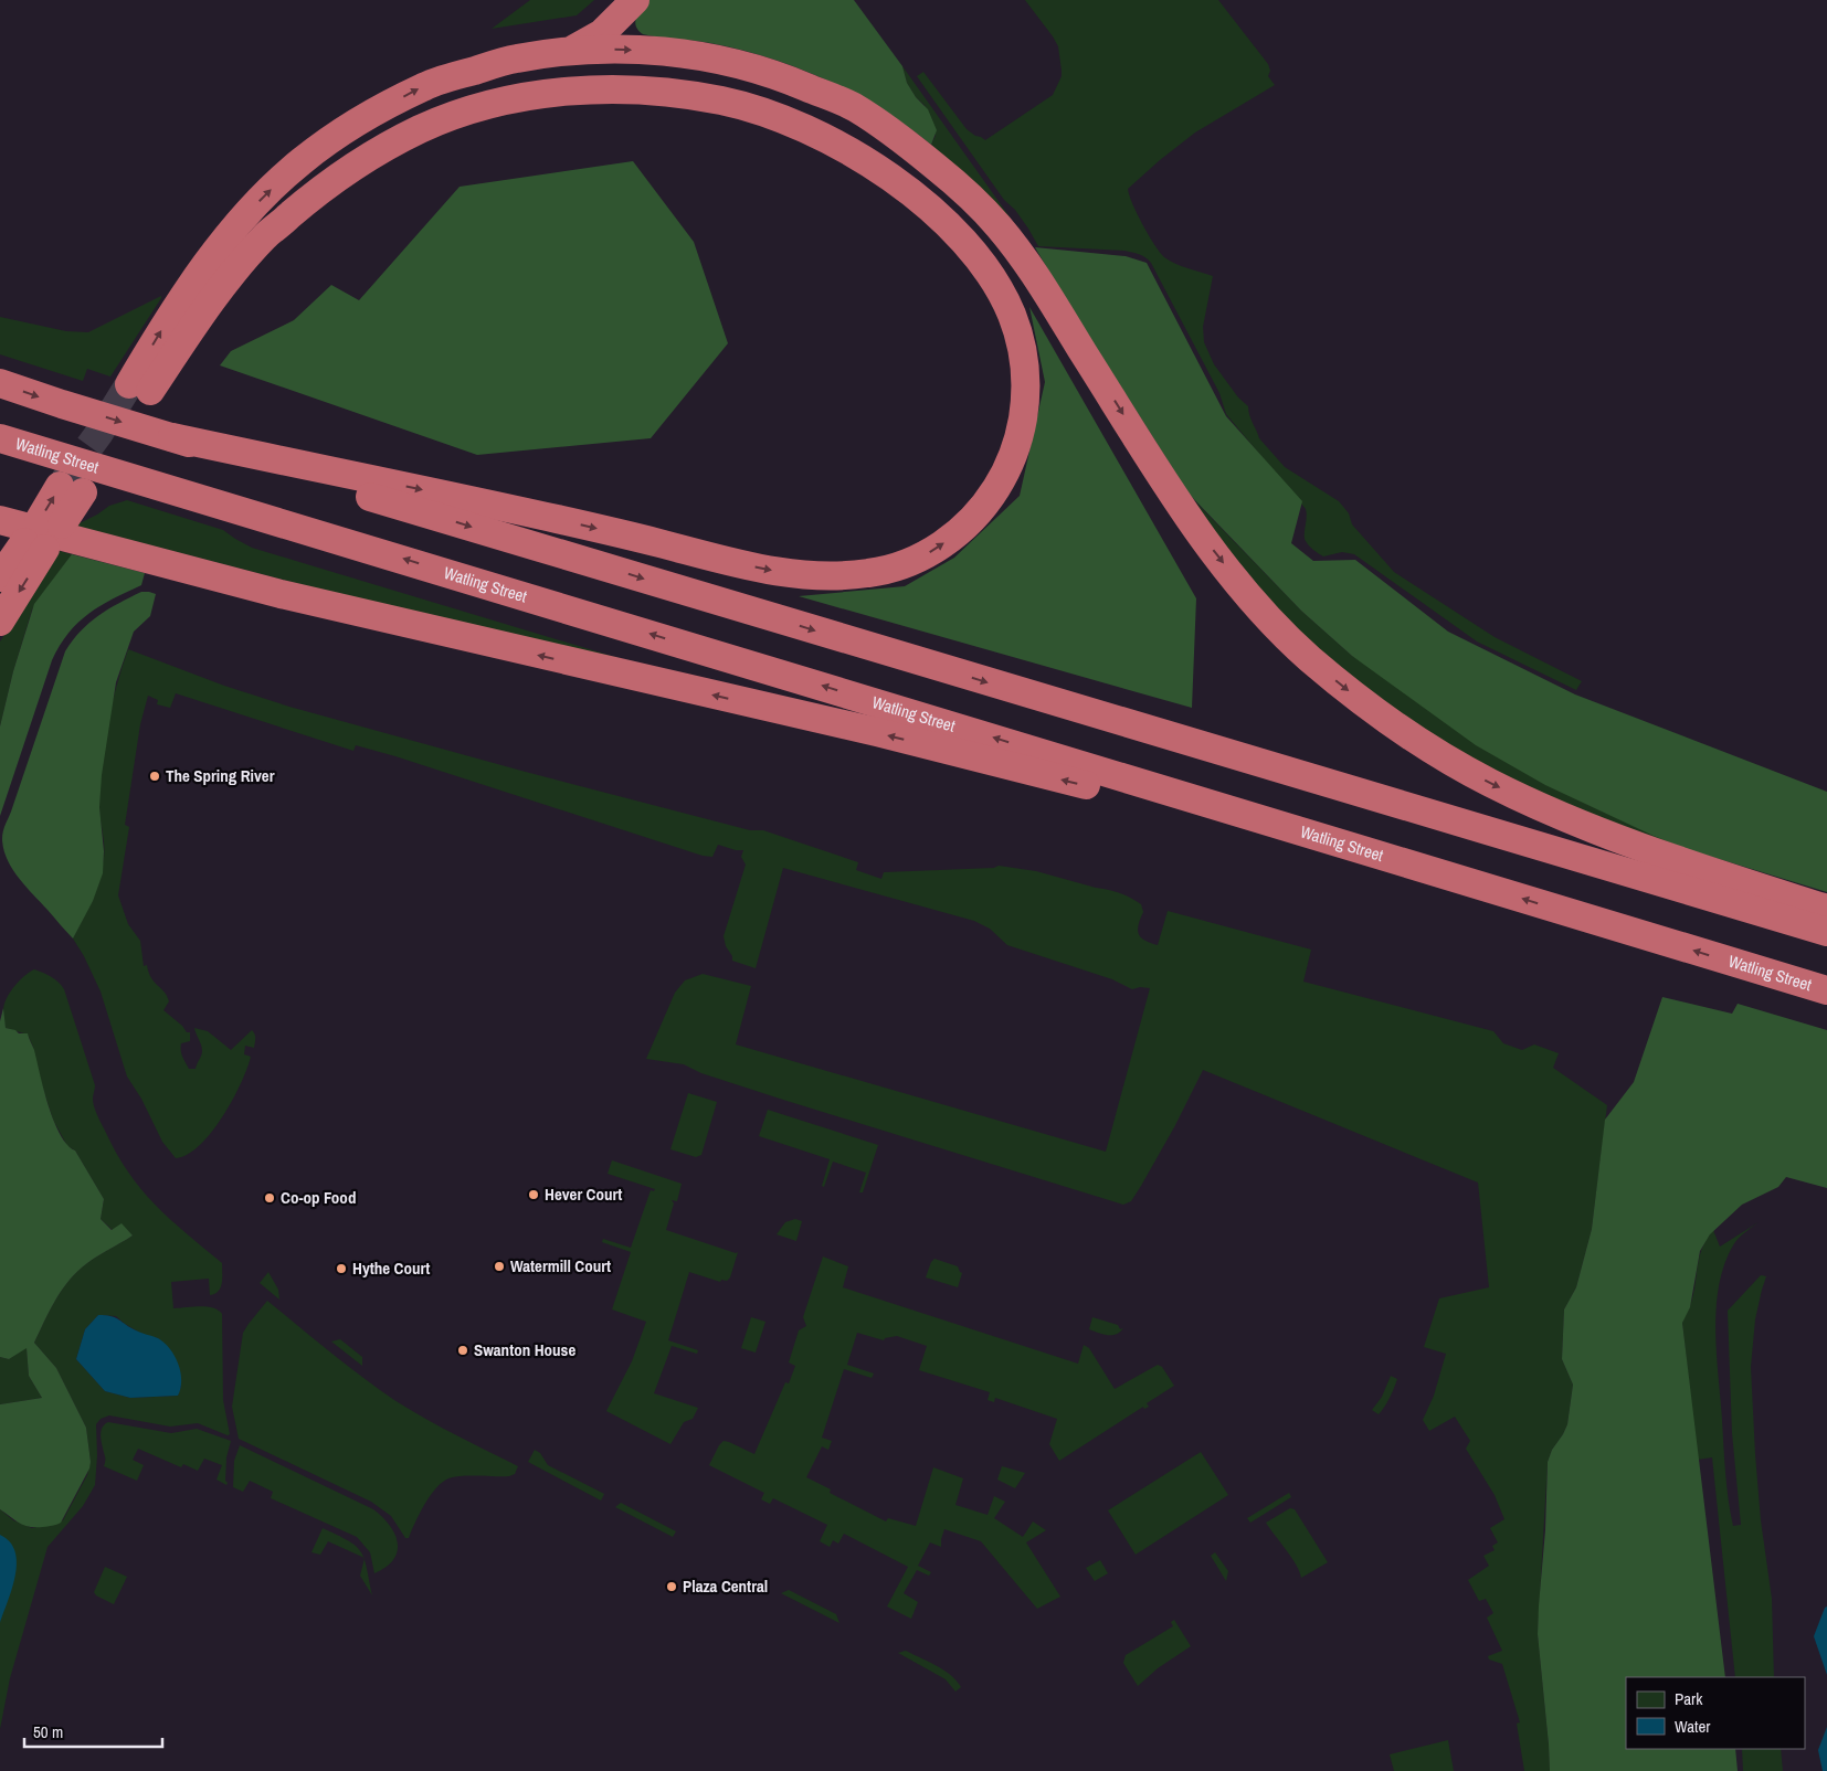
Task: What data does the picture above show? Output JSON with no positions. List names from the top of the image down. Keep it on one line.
{"streets":{"highway":["Watling Street"]},"places":["The Spring River","Hever Court","Co-op Food","Watermill Court","Hythe Court","Swanton House","Plaza Central"],"legend":["Park","Water"],"scale_bar":"50 m"}
